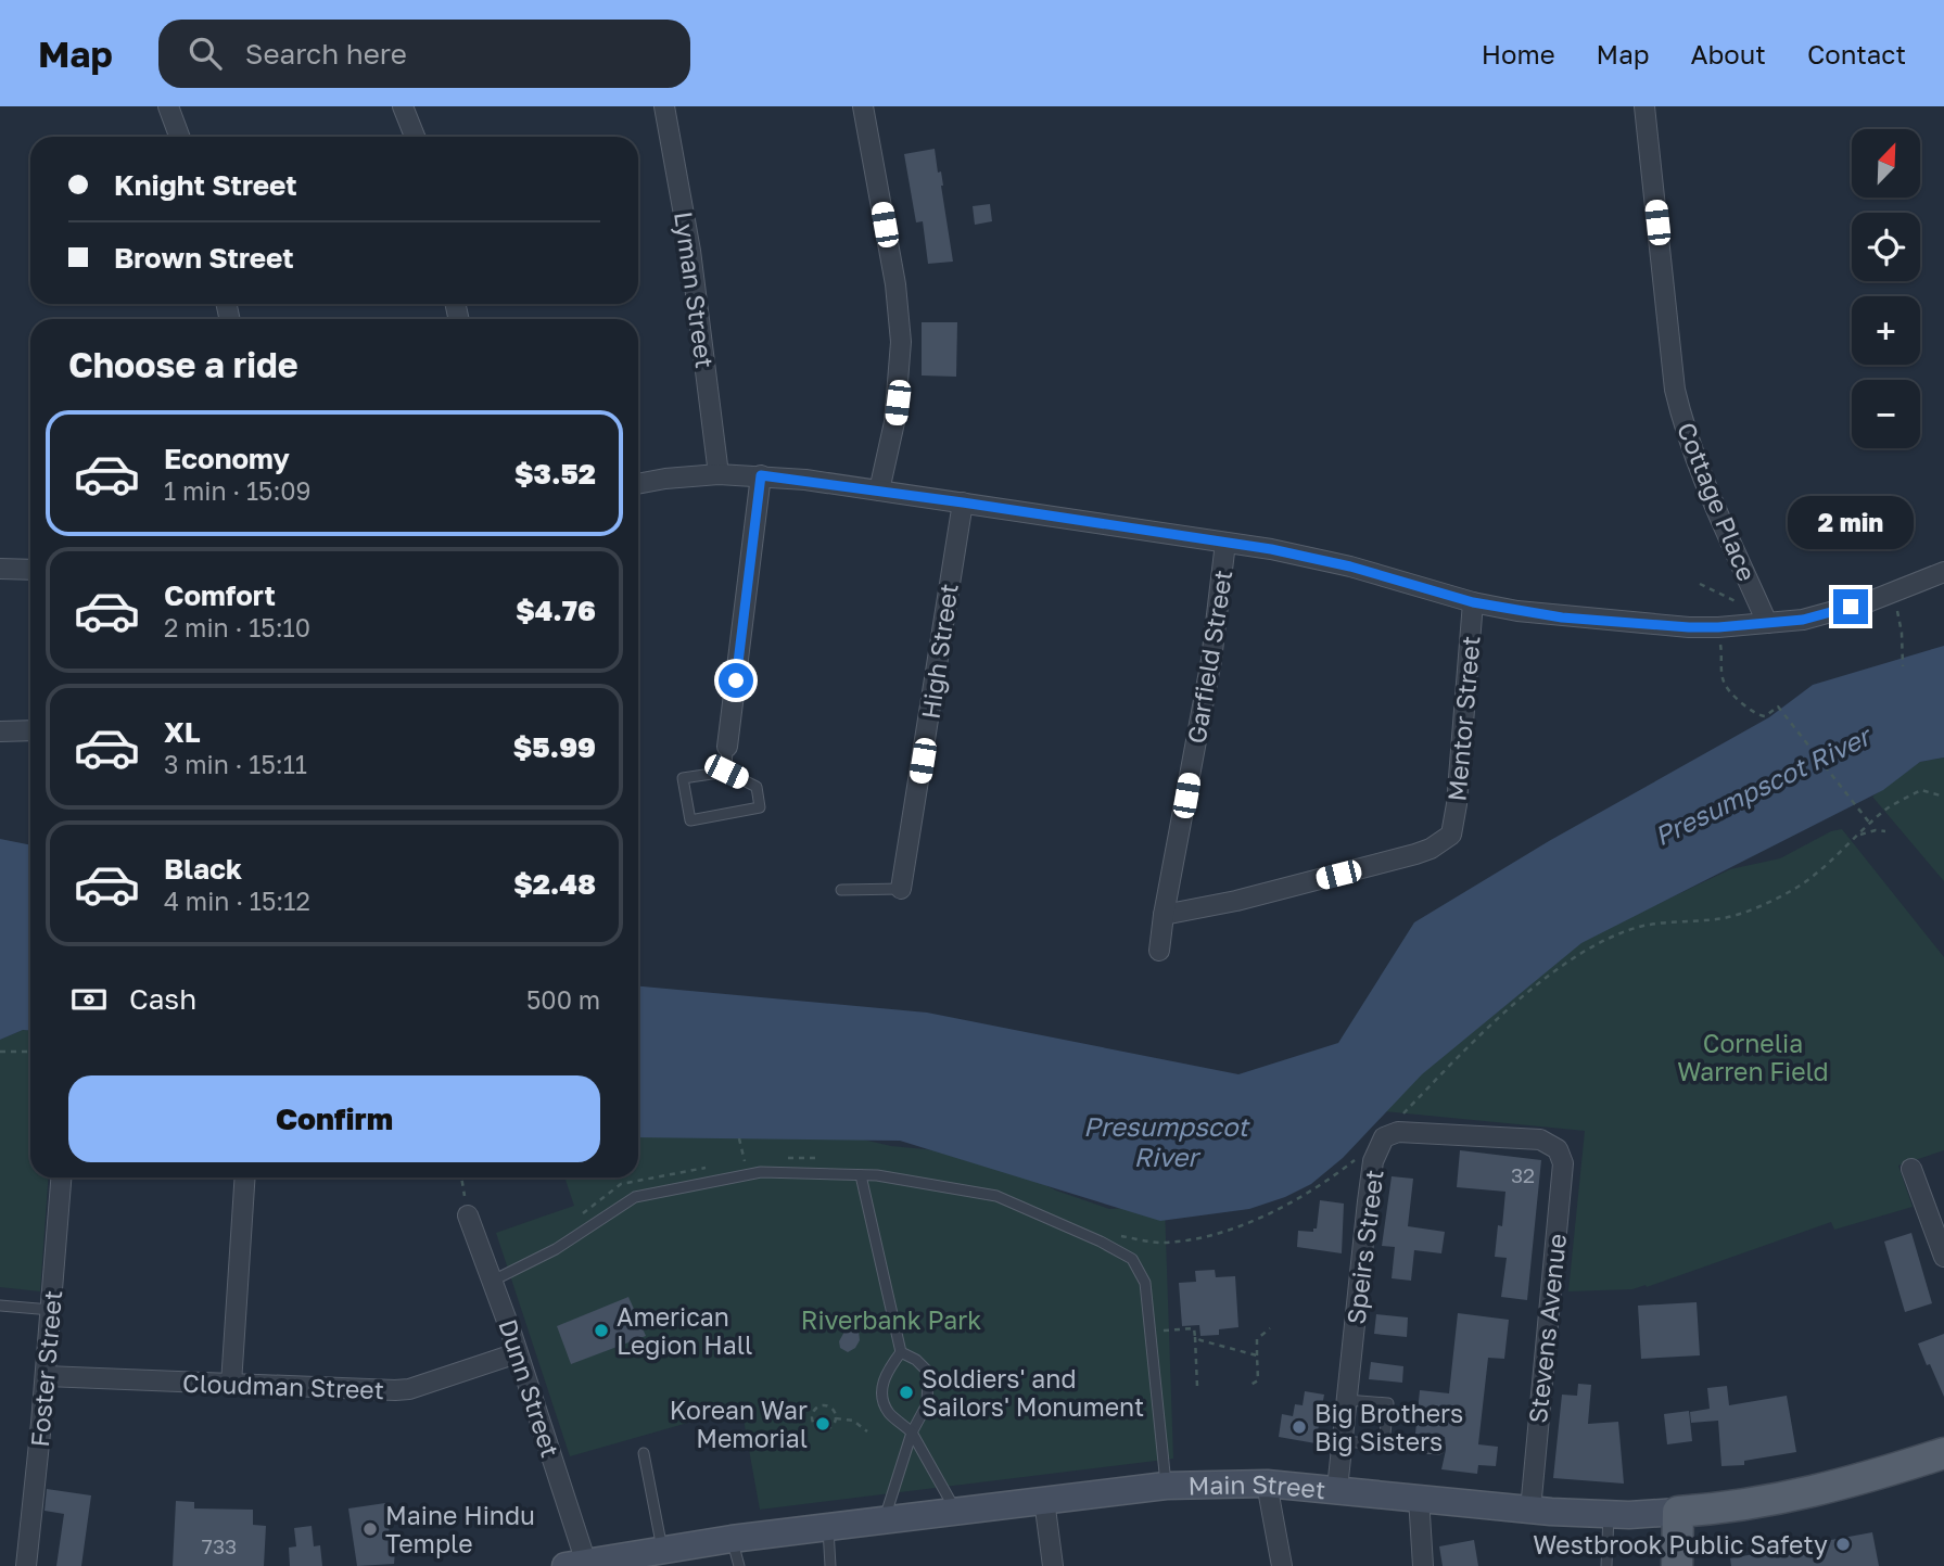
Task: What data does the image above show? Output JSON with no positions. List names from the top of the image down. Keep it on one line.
{"streets":{"main road":["Main Street"],"street":["Lyman Street","Cottage Place","High Street","Garfield Street","Mentor Street","Speirs Street","Stevens Avenue","Foster Street","Cloudman Street","Dunn Street"]},"crossings":[["Garfield Street","Mentor Street"],["Speirs Street","Stevens Avenue"],["Speirs Street","Main Street"],["Stevens Avenue","Main Street"],["Foster Street","Cloudman Street"],["Cloudman Street","Dunn Street"],["Dunn Street","Main Street"]],"water":["Presumpscot River"],"parks":["Cornelia Warren Field","Riverbank Park"],"places":["American Legion Hall","Soldiers' and Sailors' Monument","Korean War Memorial","Big Brothers Big Sisters","Maine Hindu Temple","Westbrook Public Safety"],"house_numbers":["32","733"],"north":"top right","page":{"header":"Map","search":"Search here","nav":["Home","Map","About","Contact"],"map_buttons":["+","−"],"banner":["Knight Street","Brown Street"],"heading":"Choose a ride","list":[{"name":"Economy","note":"1 min · 15:09","value":"$3.52"},{"name":"Comfort","note":"2 min · 15:10","value":"$4.76"},{"name":"XL","note":"3 min · 15:11","value":"$5.99"},{"name":"Black","note":"4 min · 15:12","value":"$2.48"}],"bubble":"2 min","pay":["Cash","500 m"],"buttons":"Confirm"}}
